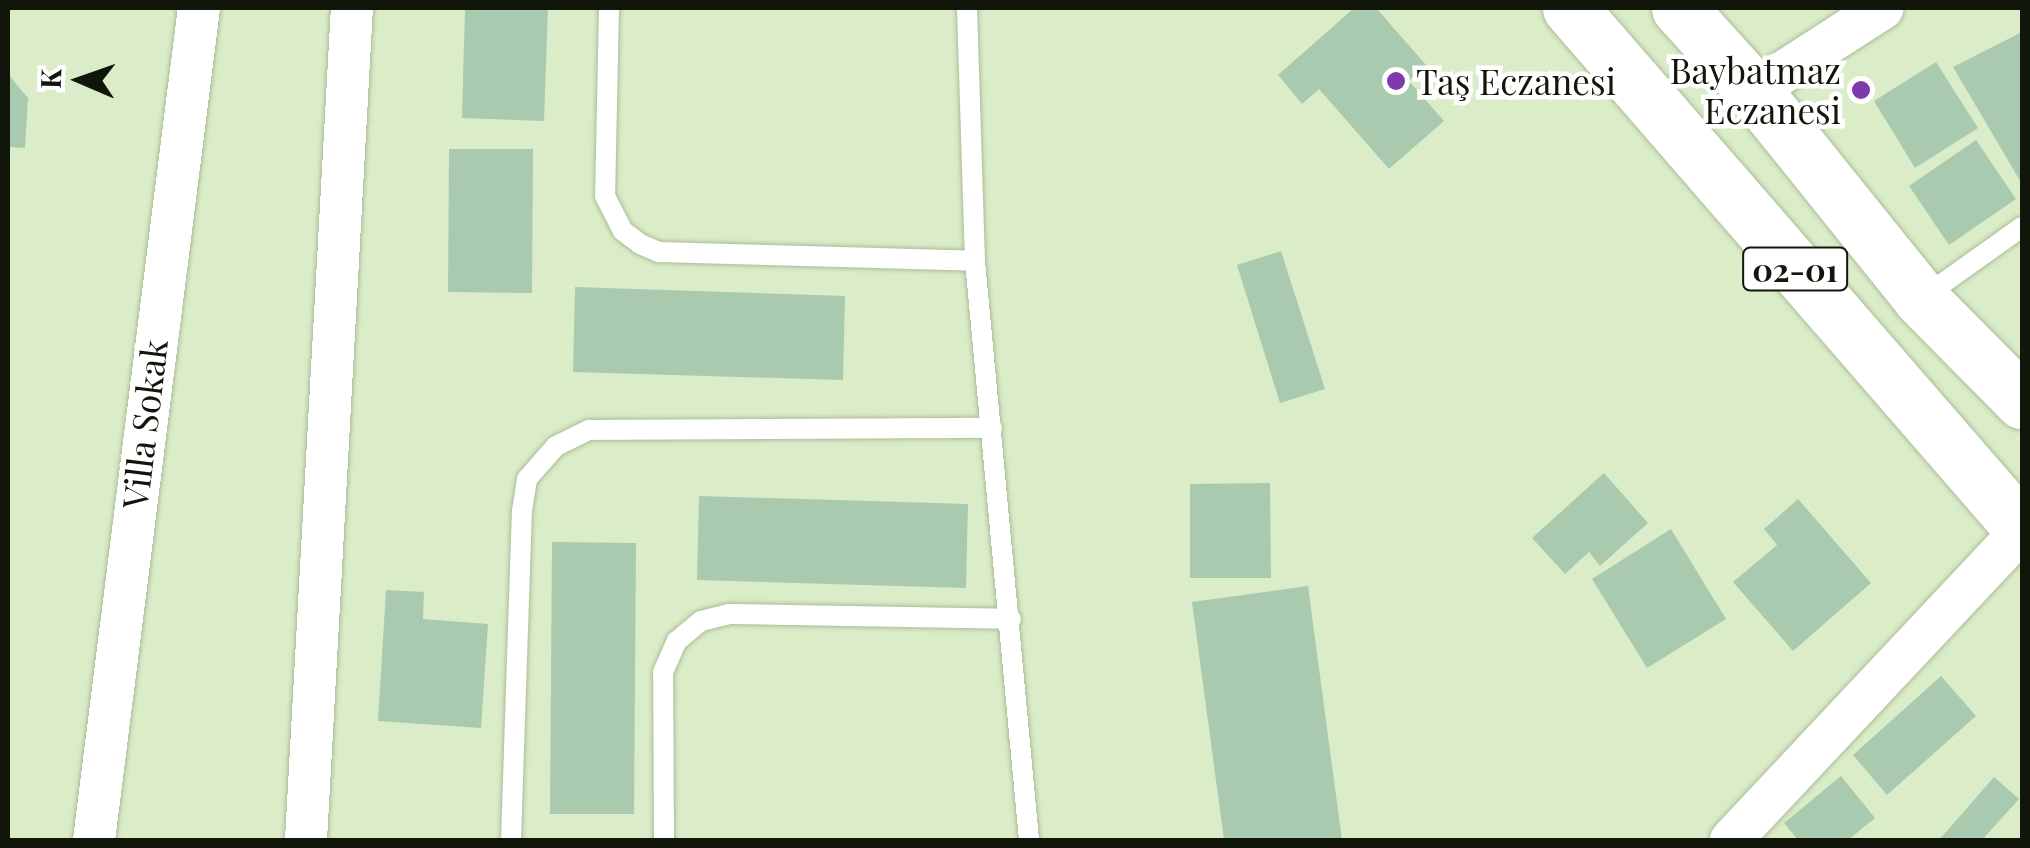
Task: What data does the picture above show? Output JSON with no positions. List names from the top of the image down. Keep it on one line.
{"streets":{"main road":["02-01"],"street":["Villa Sokak"]},"places":["Taş Eczanesi","Baybatmaz Eczanesi"],"north":"left"}
